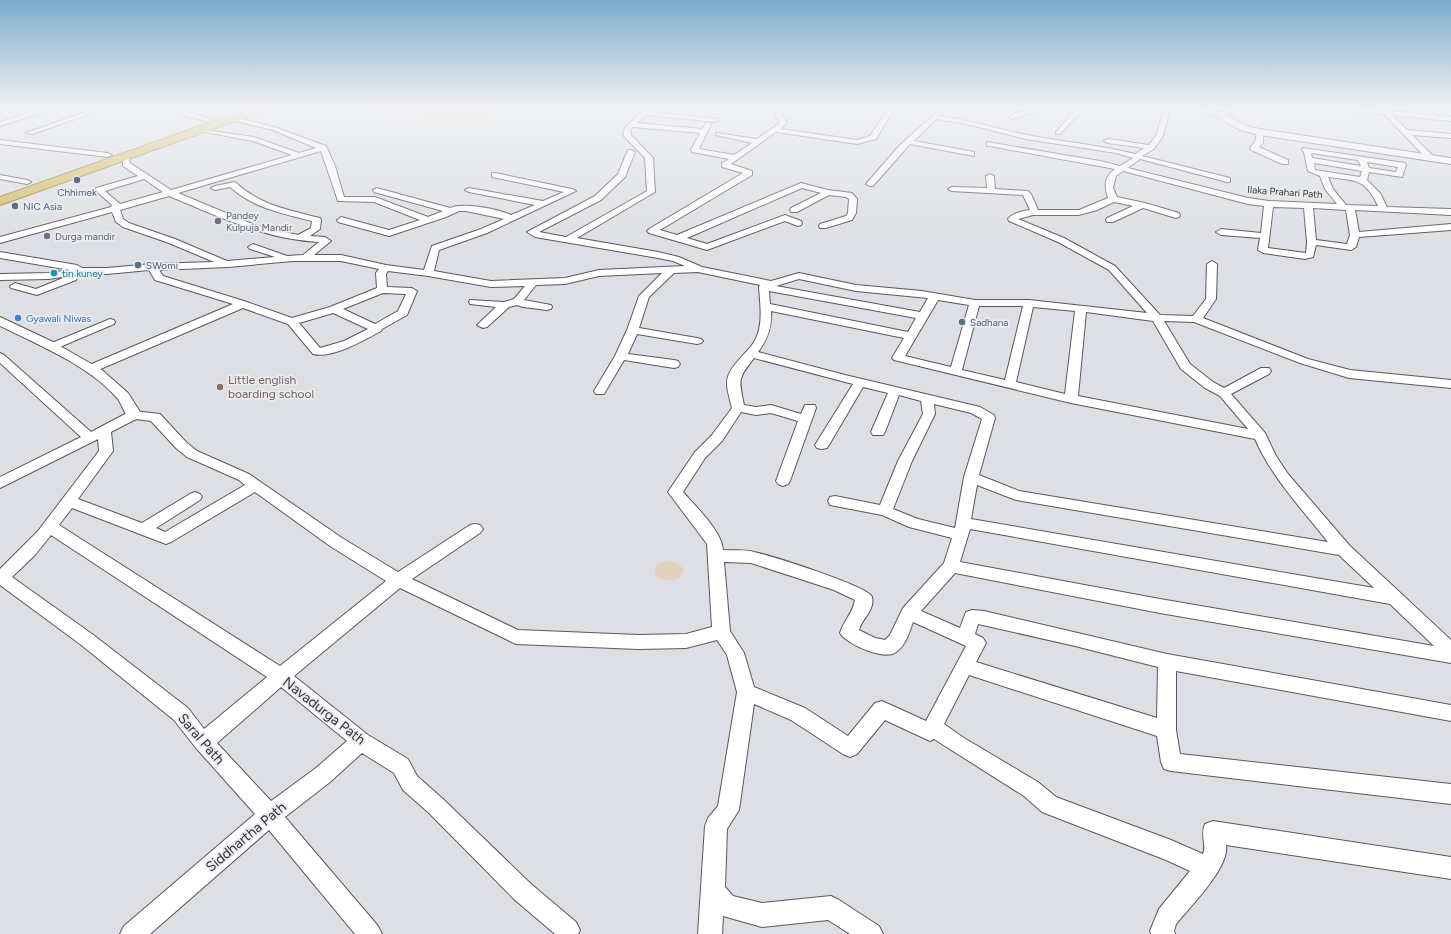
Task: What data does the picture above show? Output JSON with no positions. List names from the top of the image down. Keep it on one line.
{"streets":{"street":["Ilaka Prahari Path","Navadurga Path","Saral Path","Siddhartha Path"]},"crossings":[["Navadurga Path","Siddhartha Path"],["Saral Path","Siddhartha Path"]],"places":["Chhimek","NIC Asia","Pandey Kulpuja Mandir","Durga mandir","SWomi","tin kuney","Gyawali Niwas","Sadhana","Little english boarding school"]}
